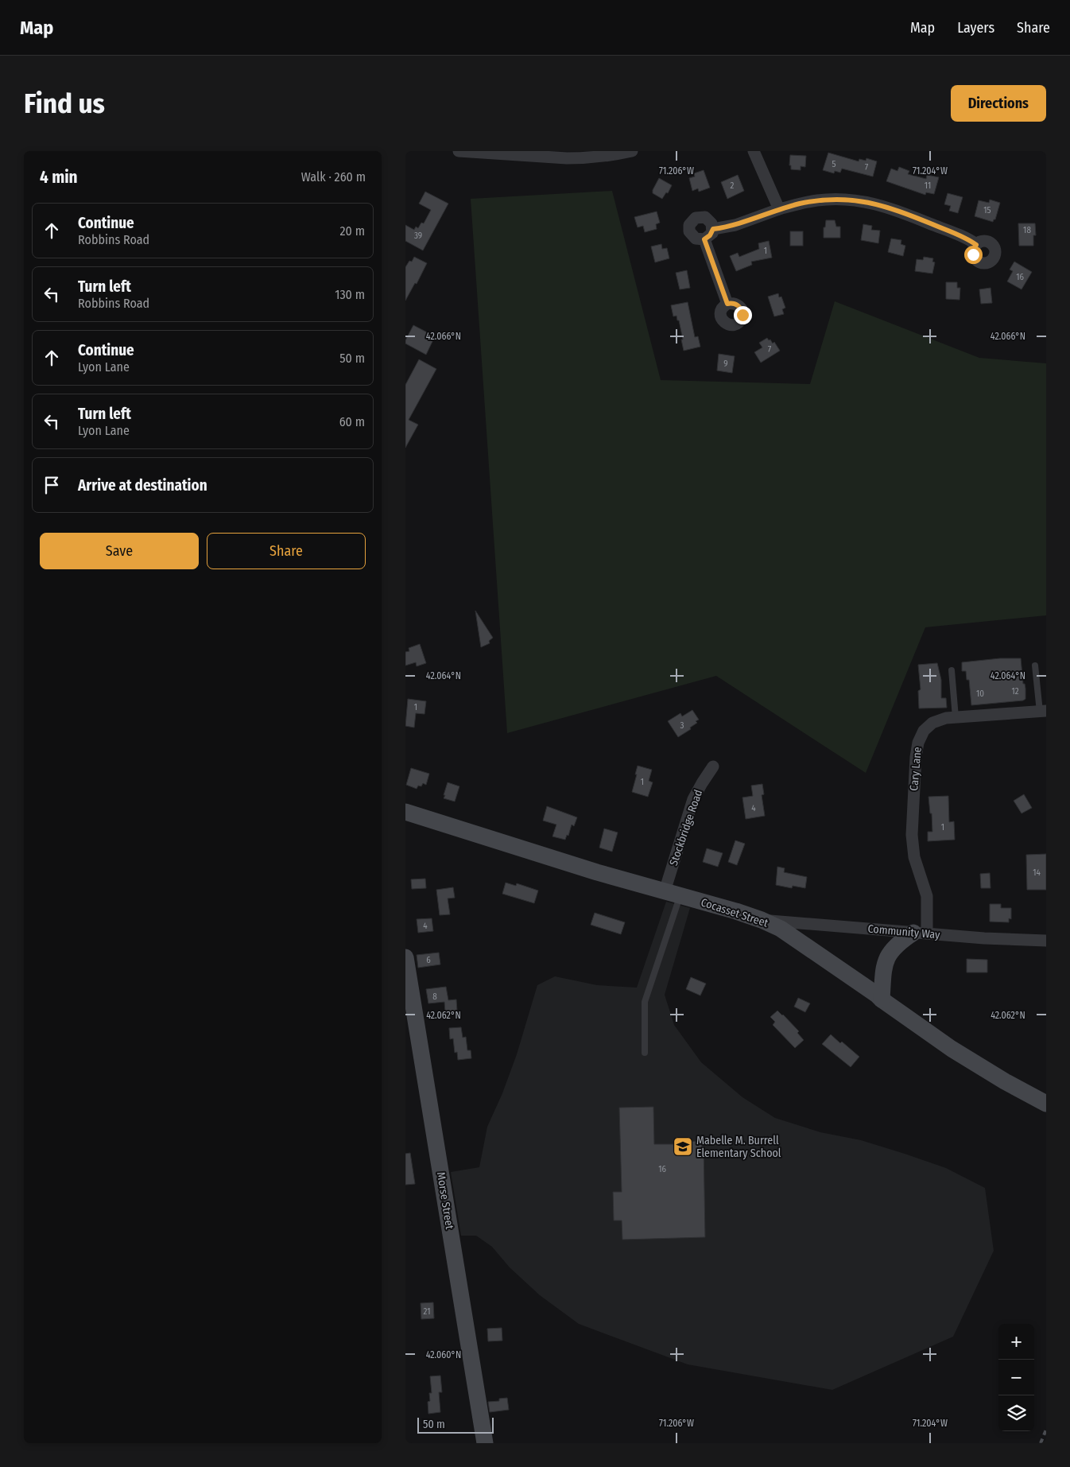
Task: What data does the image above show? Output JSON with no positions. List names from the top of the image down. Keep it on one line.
{"streets":{"main road":["Cocasset Street","Morse Street"],"street":["Cary Lane","Stockbridge Road","Community Way"]},"crossings":[["Cary Lane","Community Way"],["Stockbridge Road","Cocasset Street"],["Cocasset Street","Community Way"]],"places":{"school or university":["Mabelle M. Burrell Elementary School"]},"house_numbers":["5","7","2","11","15","18","39","1","16","7","9","12","10","1","3","1","4","1","14","4","6","8","16","21"],"scale_bar":"50 m","page":{"header":"Map","nav":["Map","Layers","Share"],"buttons":["Directions",["Save","Share"]],"title":"Find us","heading":["4 min","Walk · 260 m"],"list":[["Continue","Robbins Road","20 m"],["Turn left","Robbins Road","130 m"],["Continue","Lyon Lane","50 m"],["Turn left","Lyon Lane","60 m"],"Arrive at destination"],"map_buttons":["+","−"],"scale":"50 m"},"coordinates":["71.206°W","71.204°W","42.066°N","42.064°N","42.062°N","42.060°N"]}
